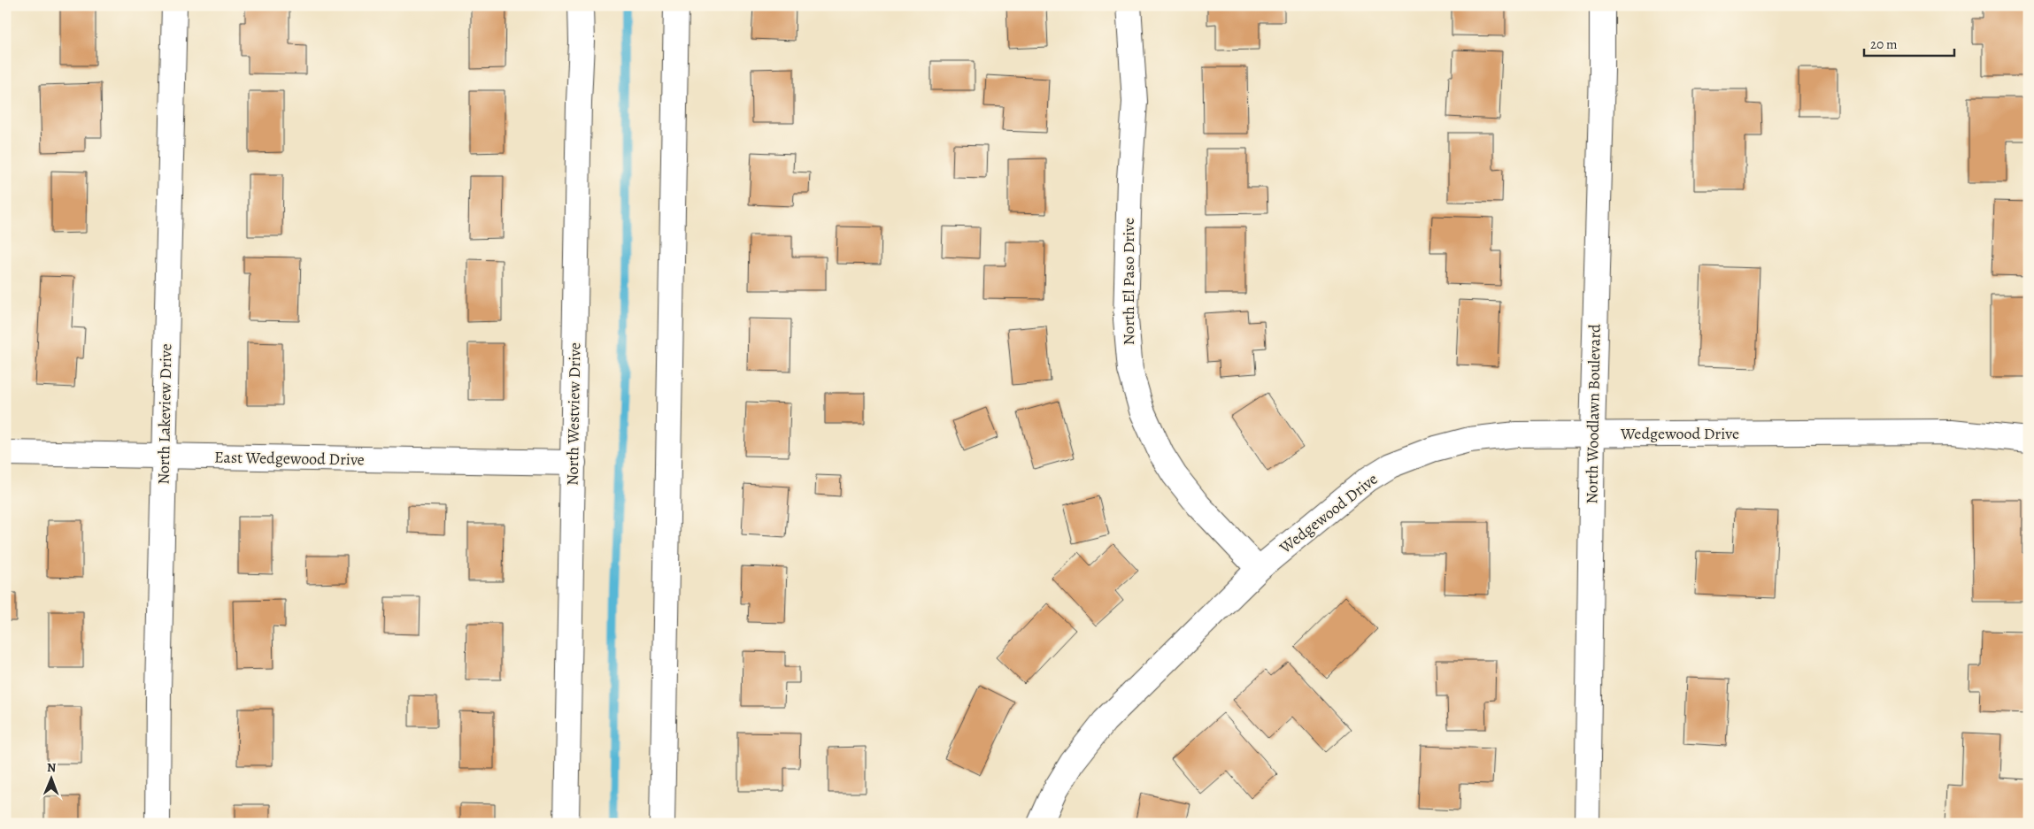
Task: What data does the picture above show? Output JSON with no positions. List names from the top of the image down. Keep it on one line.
{"streets":{"street":["North El Paso Drive","North Lakeview Drive","North Westview Drive","North Woodlawn Boulevard","Wedgewood Drive","East Wedgewood Drive"]},"crossings":[["North El Paso Drive","Wedgewood Drive"],["North Lakeview Drive","East Wedgewood Drive"],["North Westview Drive","East Wedgewood Drive"],["North Woodlawn Boulevard","Wedgewood Drive"]],"scale_bar":"20 m","north":"top"}
